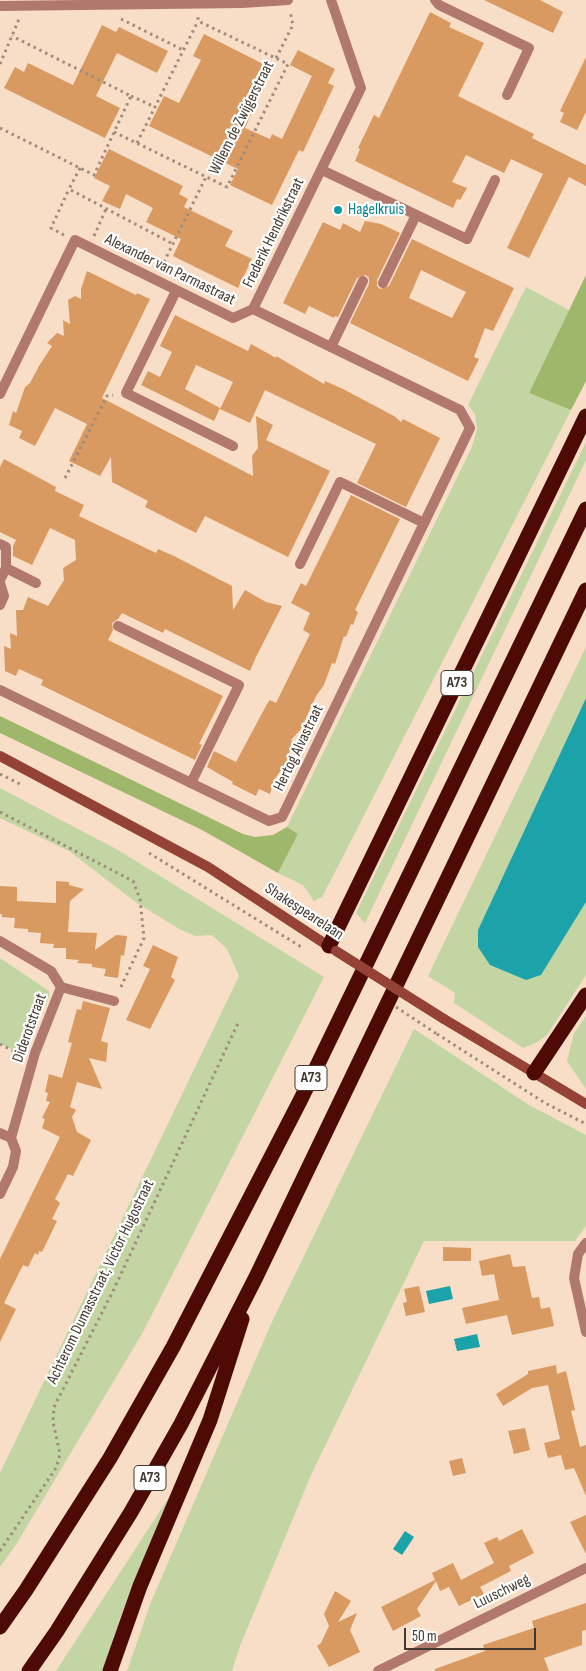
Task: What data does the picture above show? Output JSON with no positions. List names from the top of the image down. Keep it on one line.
{"streets":{"highway":["A73"],"street":["Frederik Hendrikstraat","Alexander van Parmastraat","Hertog Alvastraat","Shakespearelaan","Diderotstraat","Luuschweg"],"path":["Willem de Zwijgerstraat","Achterom Dumasstraat, Victor Hugostraat"]},"crossings":[["Frederik Hendrikstraat","Alexander van Parmastraat"],["Alexander van Parmastraat","Hertog Alvastraat"],["A73","Shakespearelaan"]],"places":["Hagelkruis"],"scale_bar":"50 m"}
